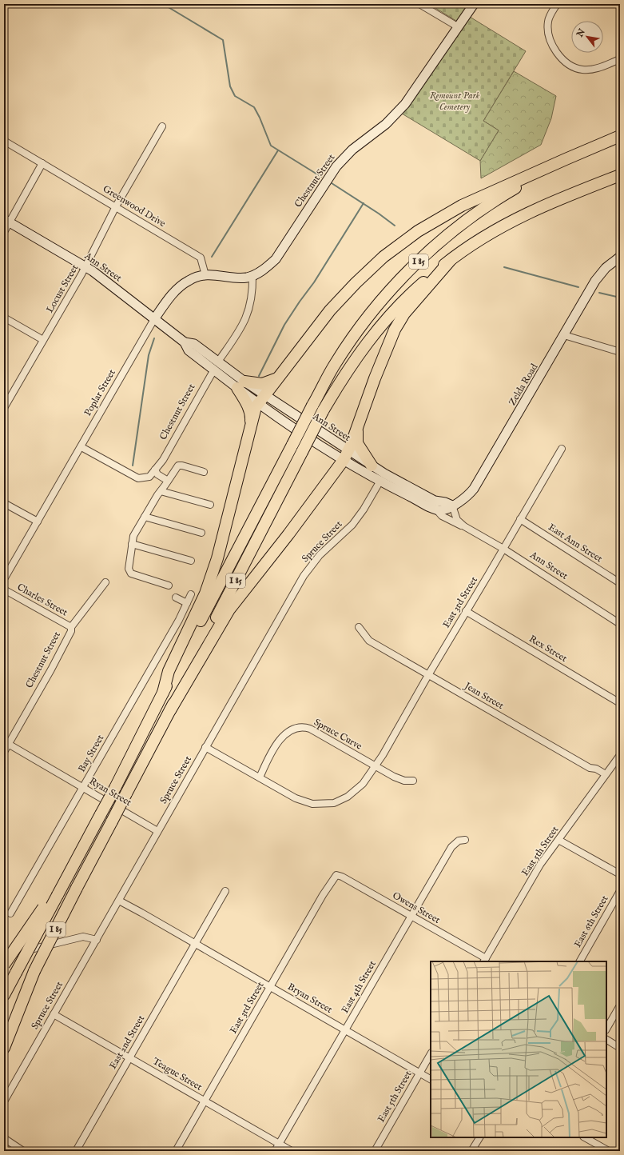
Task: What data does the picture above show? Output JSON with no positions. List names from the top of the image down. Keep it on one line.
{"streets":{"highway":["I 85"],"main road":["Chestnut Street","Ann Street","Zelda Road","Poplar Street"],"street":["Greenwood Drive","Locust Street","Spruce Street","East Ann Street","Charles Street","East 3rd Street","Rex Street","Jean Street","Spruce Curve","Bay Street","Ryan Street","East 5th Street","Owens Street","East 6th Street","East 4th Street","Bryan Street","East 2nd Street","Teague Street"]},"crossings":[["Chestnut Street","Ann Street"],["Chestnut Street","Poplar Street"],["Chestnut Street","Charles Street"],["Chestnut Street","Ryan Street"],["Greenwood Drive","Locust Street"],["Greenwood Drive","Poplar Street"],["Ann Street","Locust Street"],["Ann Street","Zelda Road"],["Ann Street","Poplar Street"],["Ann Street","Spruce Street"],["Ann Street","East 3rd Street"],["Spruce Street","Ryan Street"],["Spruce Street","Bryan Street"],["Spruce Street","Teague Street"],["East Ann Street","East 3rd Street"],["East 3rd Street","Rex Street"],["East 3rd Street","Jean Street"],["East 3rd Street","Spruce Curve"],["East 3rd Street","Owens Street"],["East 3rd Street","Bryan Street"],["East 3rd Street","Teague Street"],["Jean Street","East 5th Street"],["Bay Street","Ryan Street"],["East 5th Street","Owens Street"],["East 5th Street","Bryan Street"],["Owens Street","East 4th Street"],["East 4th Street","Bryan Street"],["East 4th Street","Teague Street"],["Bryan Street","East 2nd Street"],["East 2nd Street","Teague Street"]],"parks":["Remount Park Cemetery"],"north":"top left"}
